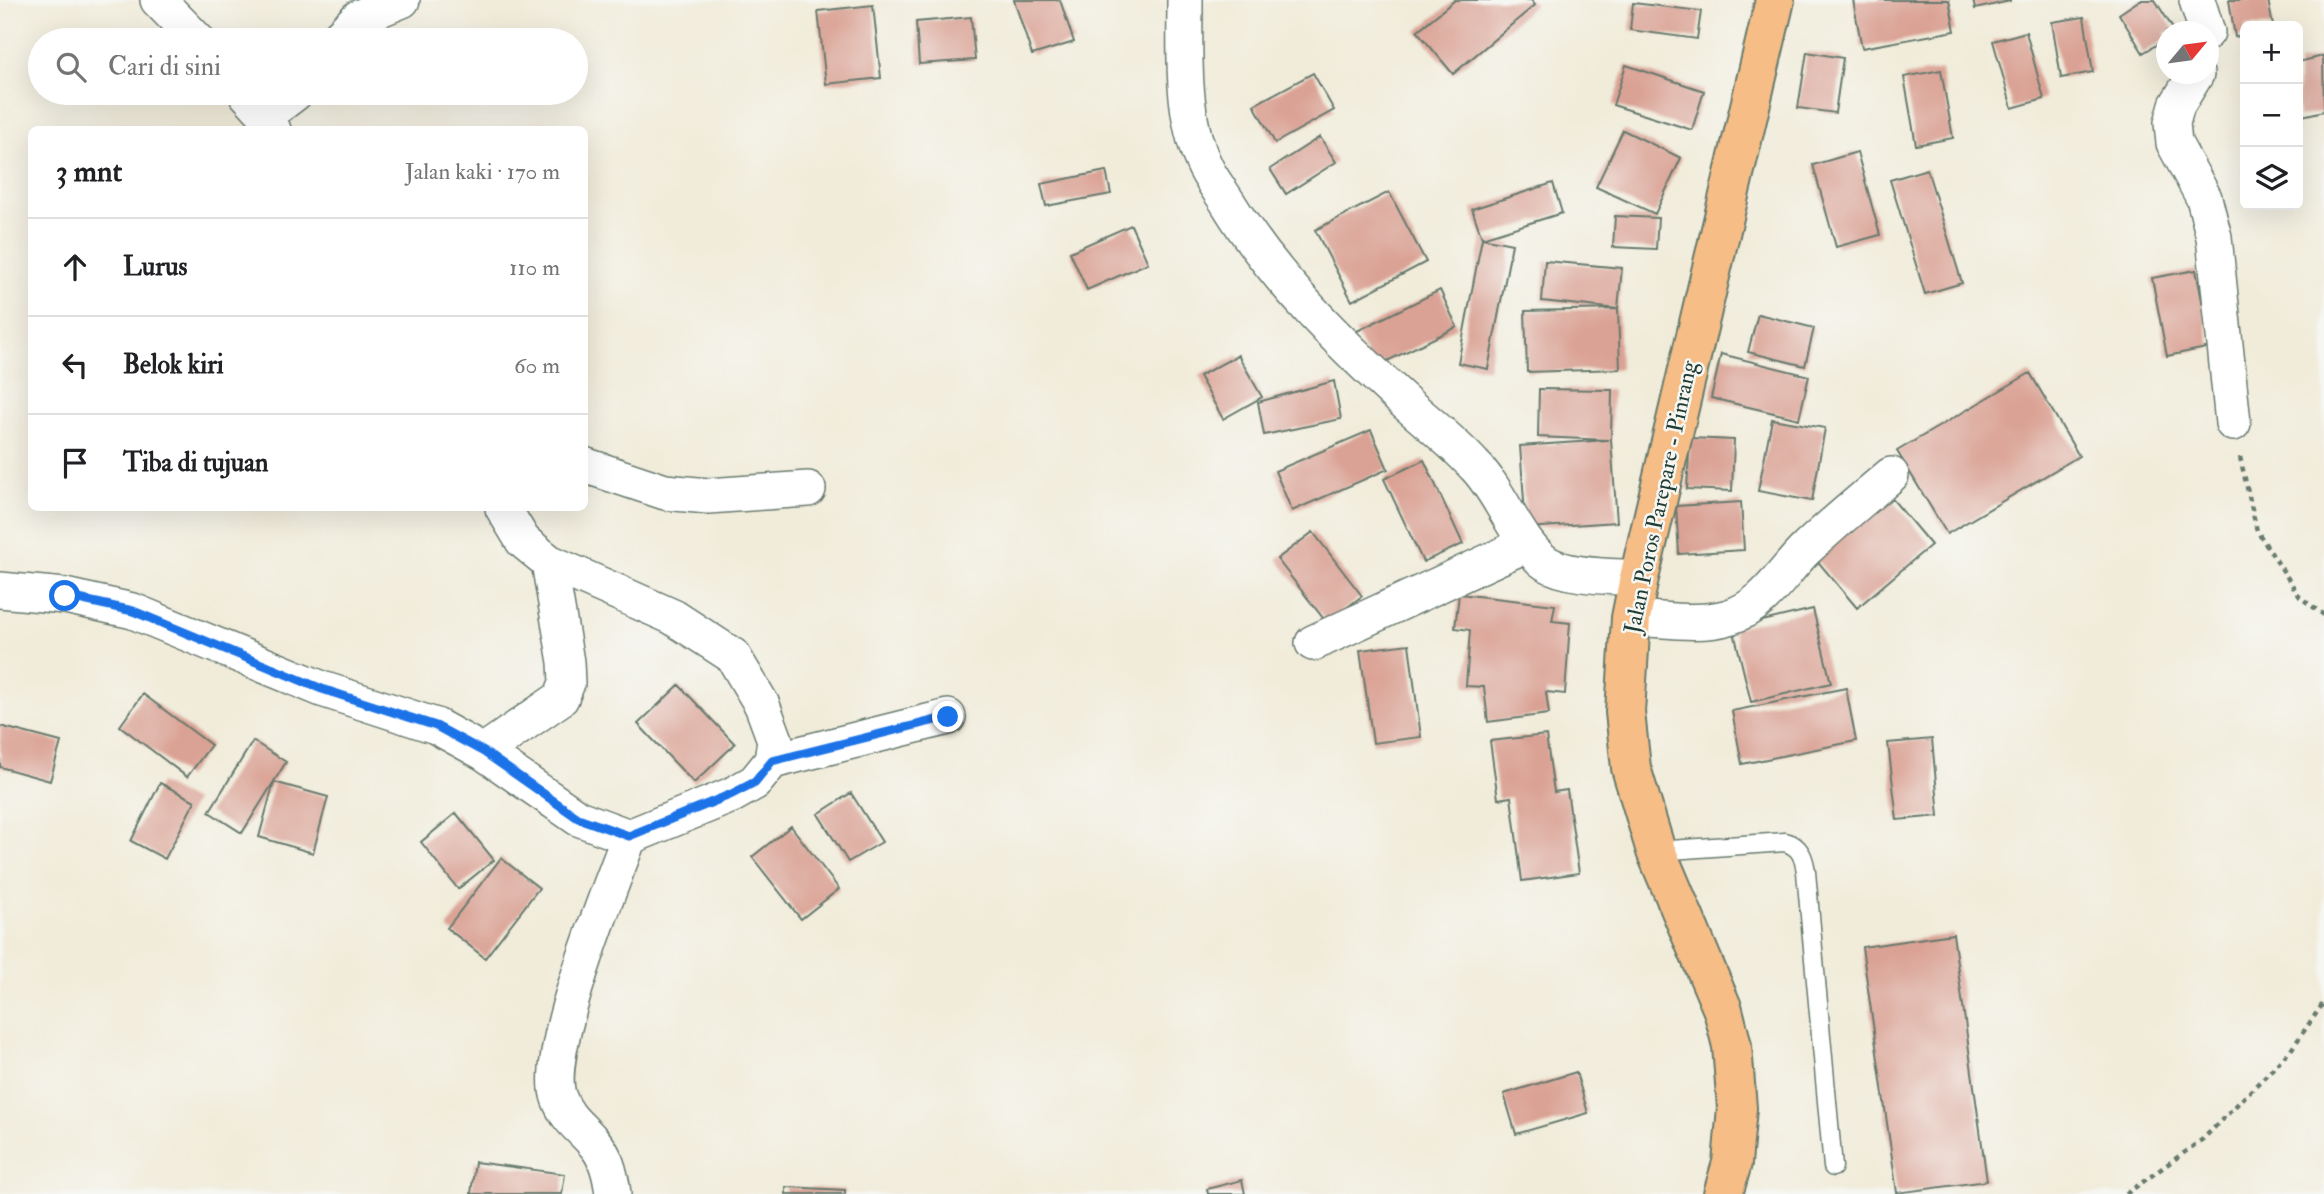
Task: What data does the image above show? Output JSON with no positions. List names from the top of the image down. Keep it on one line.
{"streets":{"highway":["Jalan Poros Parepare - Pinrang"]},"north":"top right","page":{"map_buttons":["+","−"],"search":"Cari di sini","heading":["3 mnt","Jalan kaki · 170 m"],"list":[["Lurus","110 m"],["Belok kiri","60 m"],"Tiba di tujuan"]}}
